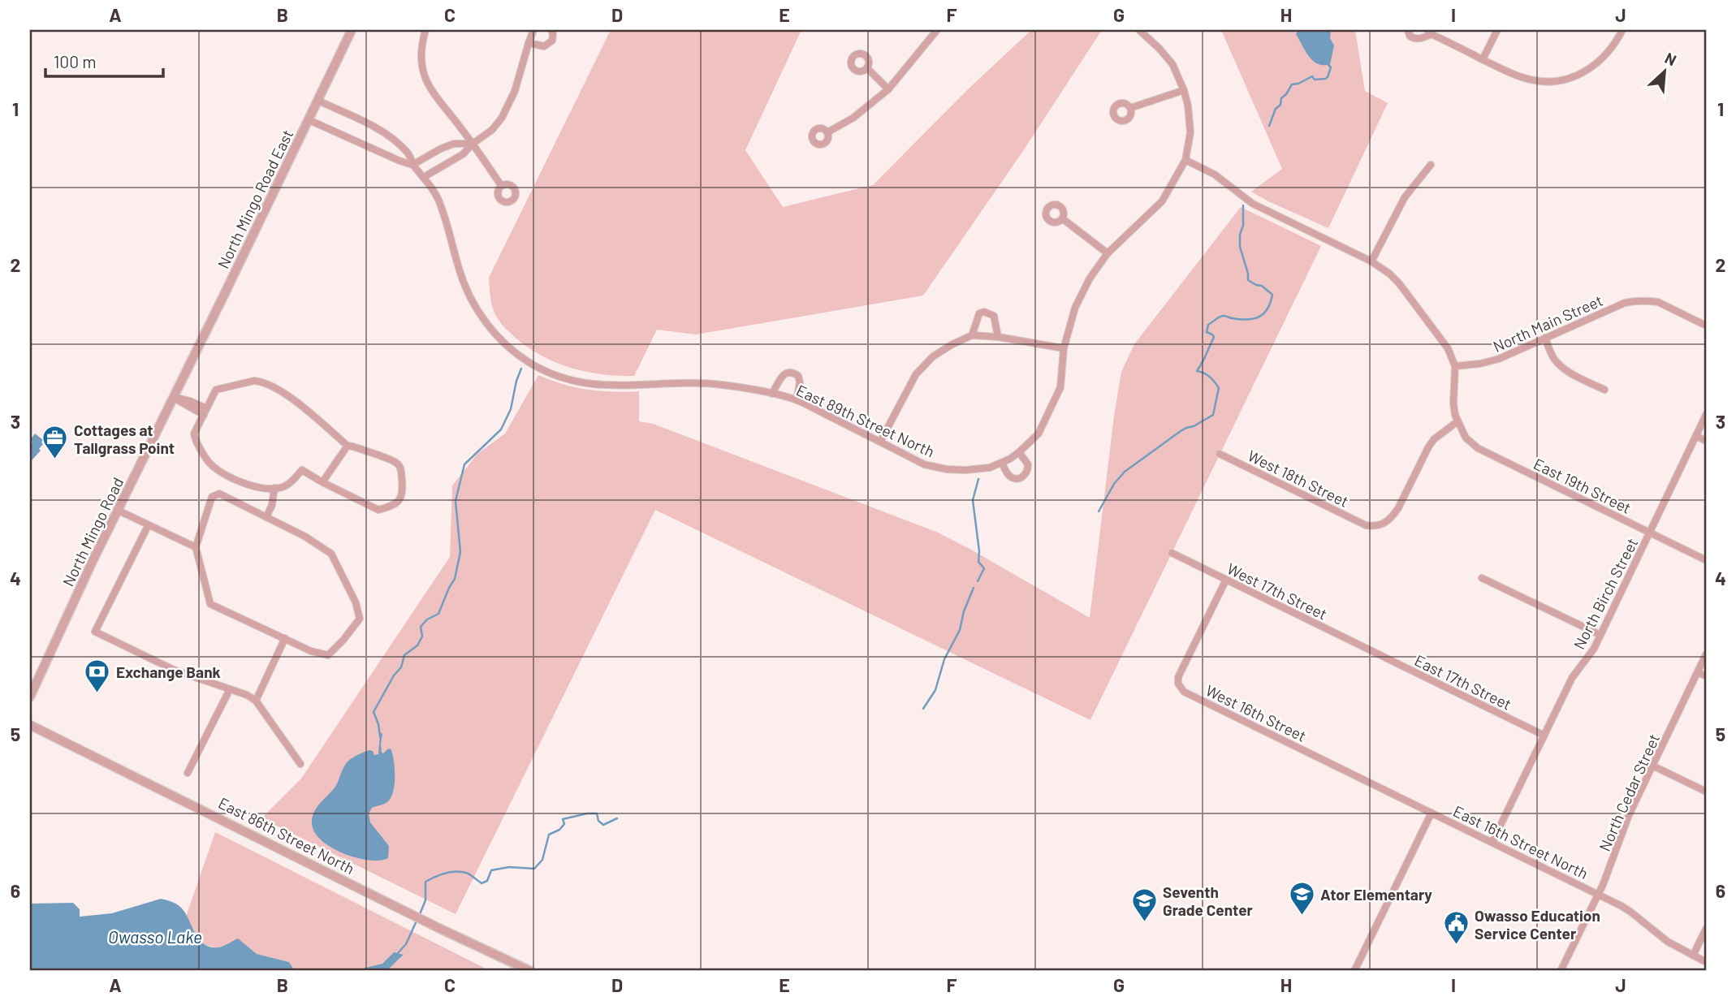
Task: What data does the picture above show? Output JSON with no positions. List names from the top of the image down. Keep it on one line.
{"streets":{"street":["North Mingo Road East","North Main Street","East 89th Street North","West 18th Street","East 19th Street","North Mingo Road","West 17th Street","North Birch Street","East 17th Street","West 16th Street","North Cedar Street","East 86th Street North","East 16th Street North"]},"crossings":[["North Mingo Road East","East 89th Street North"],["North Mingo Road East","North Mingo Road"],["West 18th Street","East 19th Street"],["East 19th Street","North Birch Street"],["West 17th Street","East 17th Street"],["West 17th Street","West 16th Street"],["North Birch Street","East 17th Street"],["North Birch Street","East 16th Street North"],["West 16th Street","East 16th Street North"],["North Cedar Street","East 16th Street North"]],"water":["Owasso Lake"],"places":{"office":["Cottages at Tallgrass Point"],"bank":["Exchange Bank"],"school or university":["Ator Elementary","Seventh Grade Center"],"public building":["Owasso Education Service Center"]},"scale_bar":"100 m","north":"top right","grid":{"columns":["A","B","C","D","E","F","G","H","I","J"],"rows":["1","2","3","4","5","6"]}}
